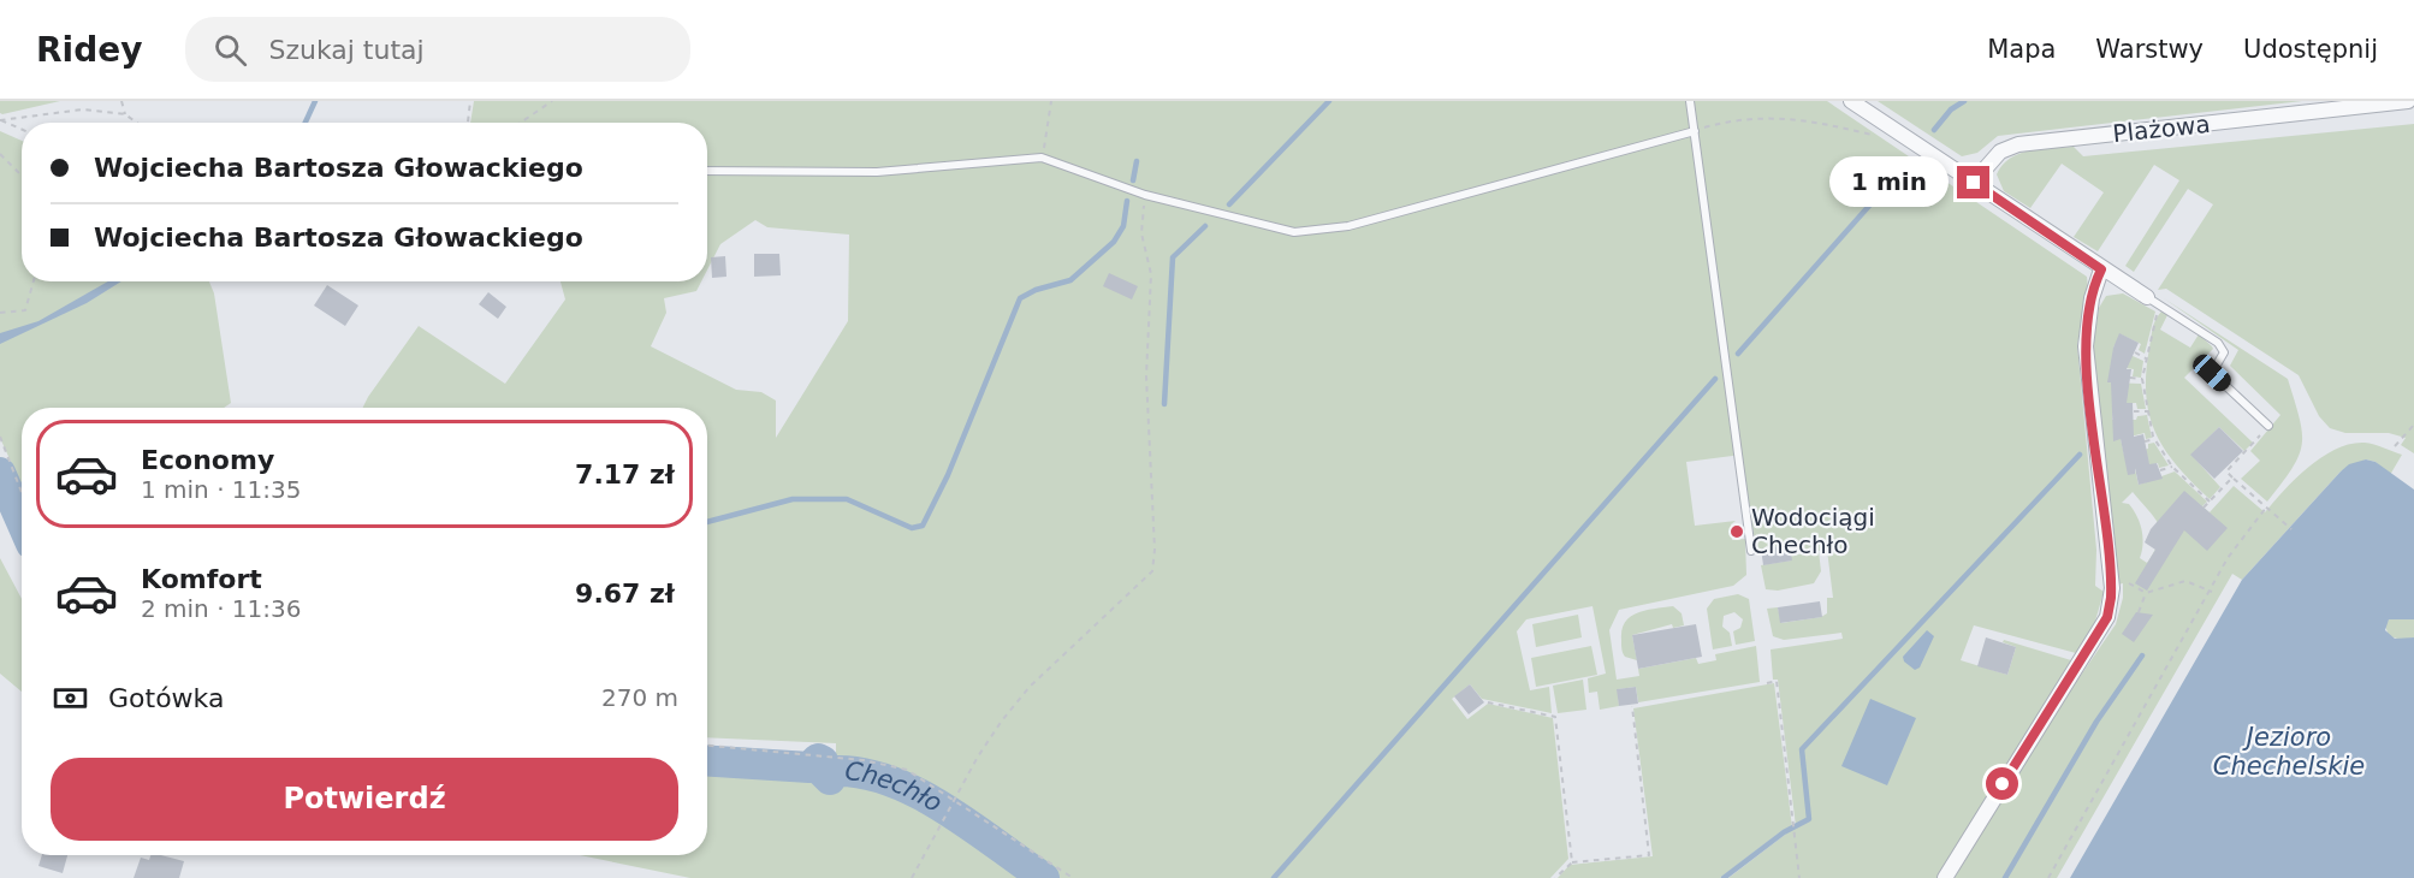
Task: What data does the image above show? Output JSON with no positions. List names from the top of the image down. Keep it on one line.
{"streets":{"street":["Plażowa"]},"water":["Jezioro Chechelskie","Chechło"],"places":["Wodociągi Chechło"],"page":{"header":"Ridey","search":"Szukaj tutaj","nav":["Mapa","Warstwy","Udostępnij"],"banner":["Wojciecha Bartosza Głowackiego","Wojciecha Bartosza Głowackiego"],"bubble":"1 min","list":[{"name":"Economy","note":"1 min · 11:35","value":"7.17 zł"},{"name":"Komfort","note":"2 min · 11:36","value":"9.67 zł"}],"pay":["Gotówka","270 m"],"buttons":"Potwierdź"}}
